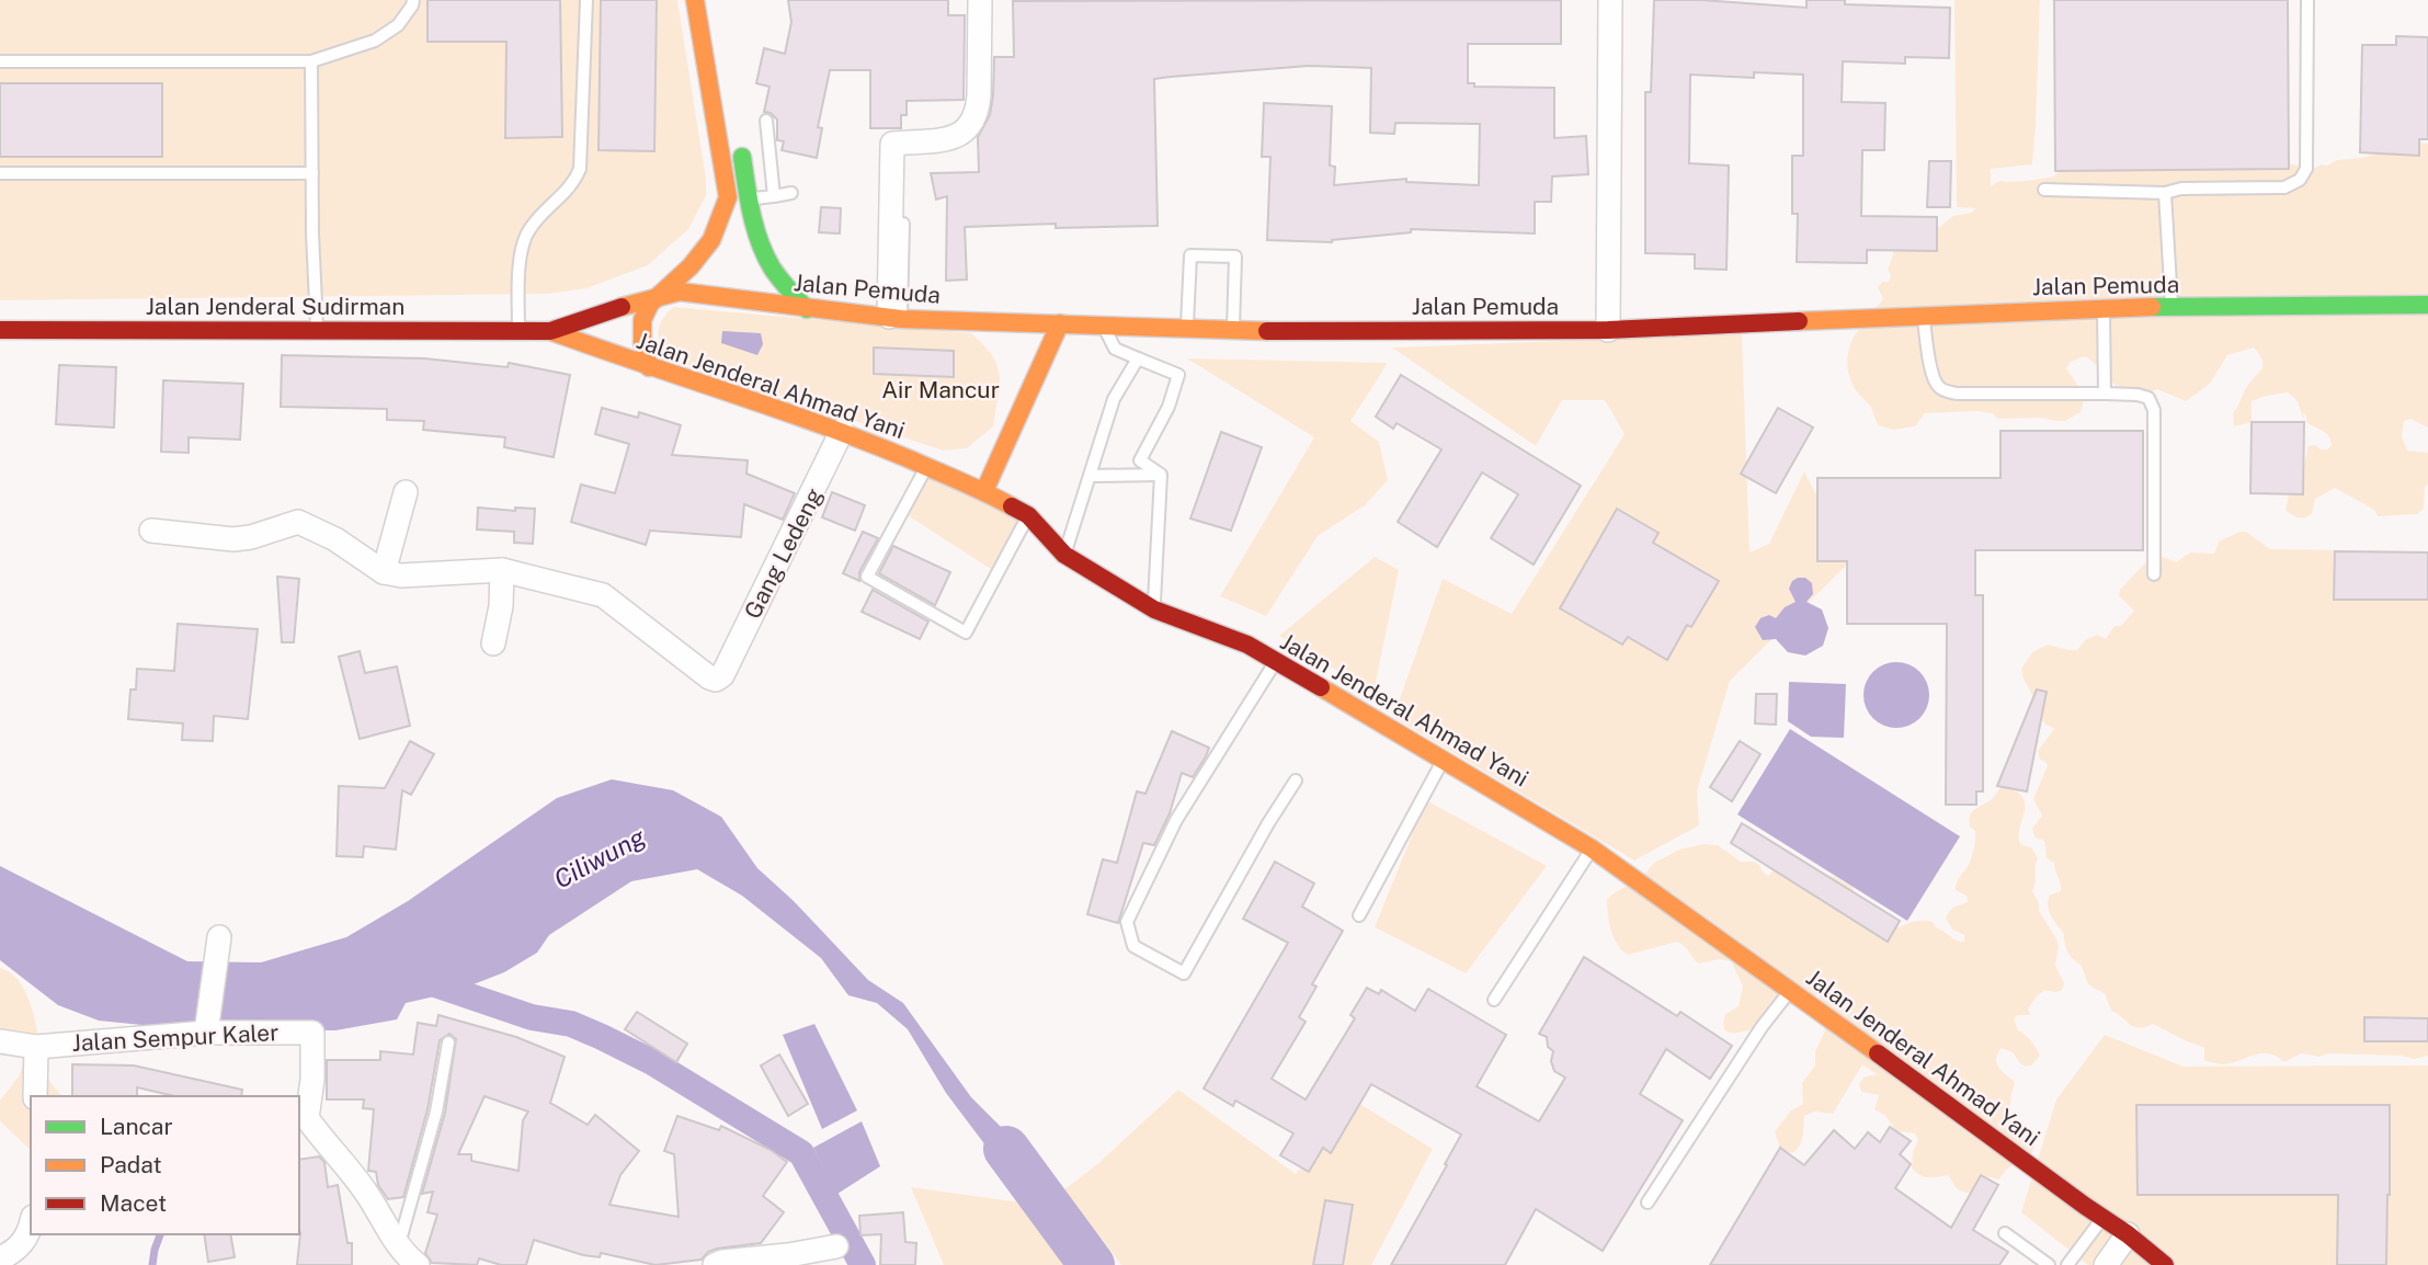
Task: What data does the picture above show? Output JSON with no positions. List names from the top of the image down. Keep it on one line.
{"streets":{"main road":["Jalan Pemuda","Jalan Jenderal Sudirman","Jalan Jenderal Ahmad Yani"],"street":["Gang Ledeng","Jalan Sempur Kaler"]},"crossings":[["Jalan Pemuda","Jalan Jenderal Sudirman"],["Jalan Pemuda","Jalan Jenderal Ahmad Yani"],["Jalan Jenderal Sudirman","Jalan Jenderal Ahmad Yani"],["Jalan Jenderal Ahmad Yani","Gang Ledeng"]],"water":["Ciliwung"],"parks":["Air Mancur"],"legend":["Lancar","Padat","Macet"]}
